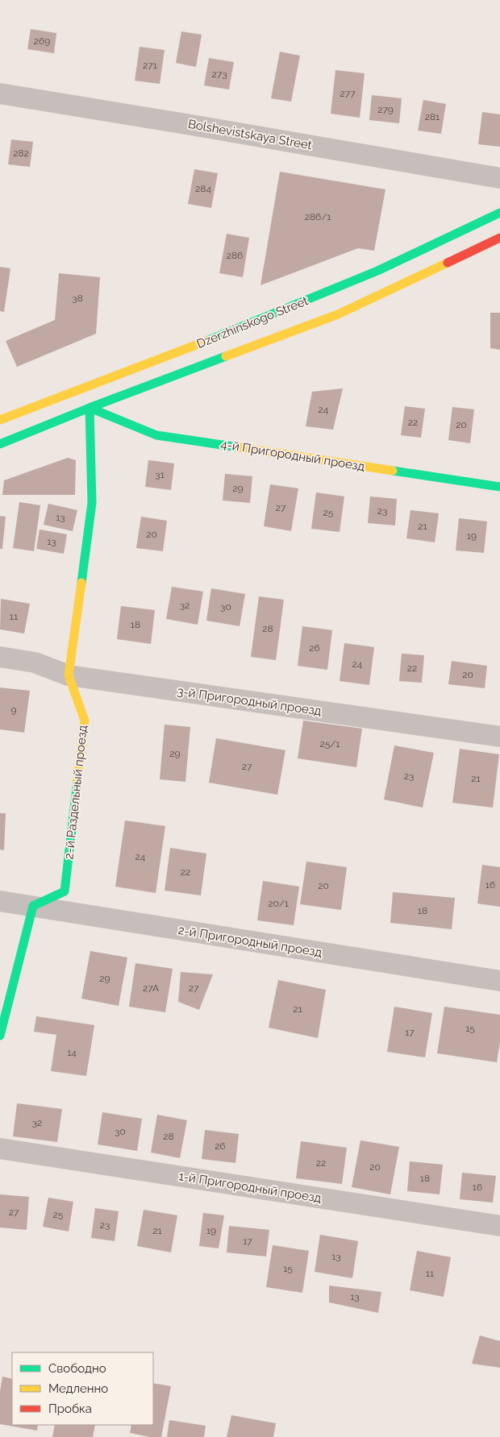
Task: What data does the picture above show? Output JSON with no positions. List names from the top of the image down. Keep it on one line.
{"streets":{"main road":["Dzerzhinskogo Street","4-й Пригородный проезд","2-й Раздельный проезд"],"street":["Bolshevistskaya Street","3-й Пригородный проезд","2-й Пригородный проезд","1-й Пригородный проезд"]},"crossings":[["Dzerzhinskogo Street","4-й Пригородный проезд"],["Dzerzhinskogo Street","2-й Раздельный проезд"],["4-й Пригородный проезд","2-й Раздельный проезд"],["3-й Пригородный проезд","2-й Раздельный проезд"],["2-й Раздельный проезд","2-й Пригородный проезд"]],"house_numbers":["269","271","273","277","279","281","282","284","286/1","286","38","24","22","20","31","29","27","23","25","13","21","20","19","13","32","30","11","18","28","26","24","22","20","9","25/1","29","27","23","21","24","22","16","20","20/1","18","29","27А","27","21","15","17","14","32","30","28","26","22","20","18","16","27","25","23","21","19","17","13","15","11","13"],"legend":["Свободно","Медленно","Пробка"]}
